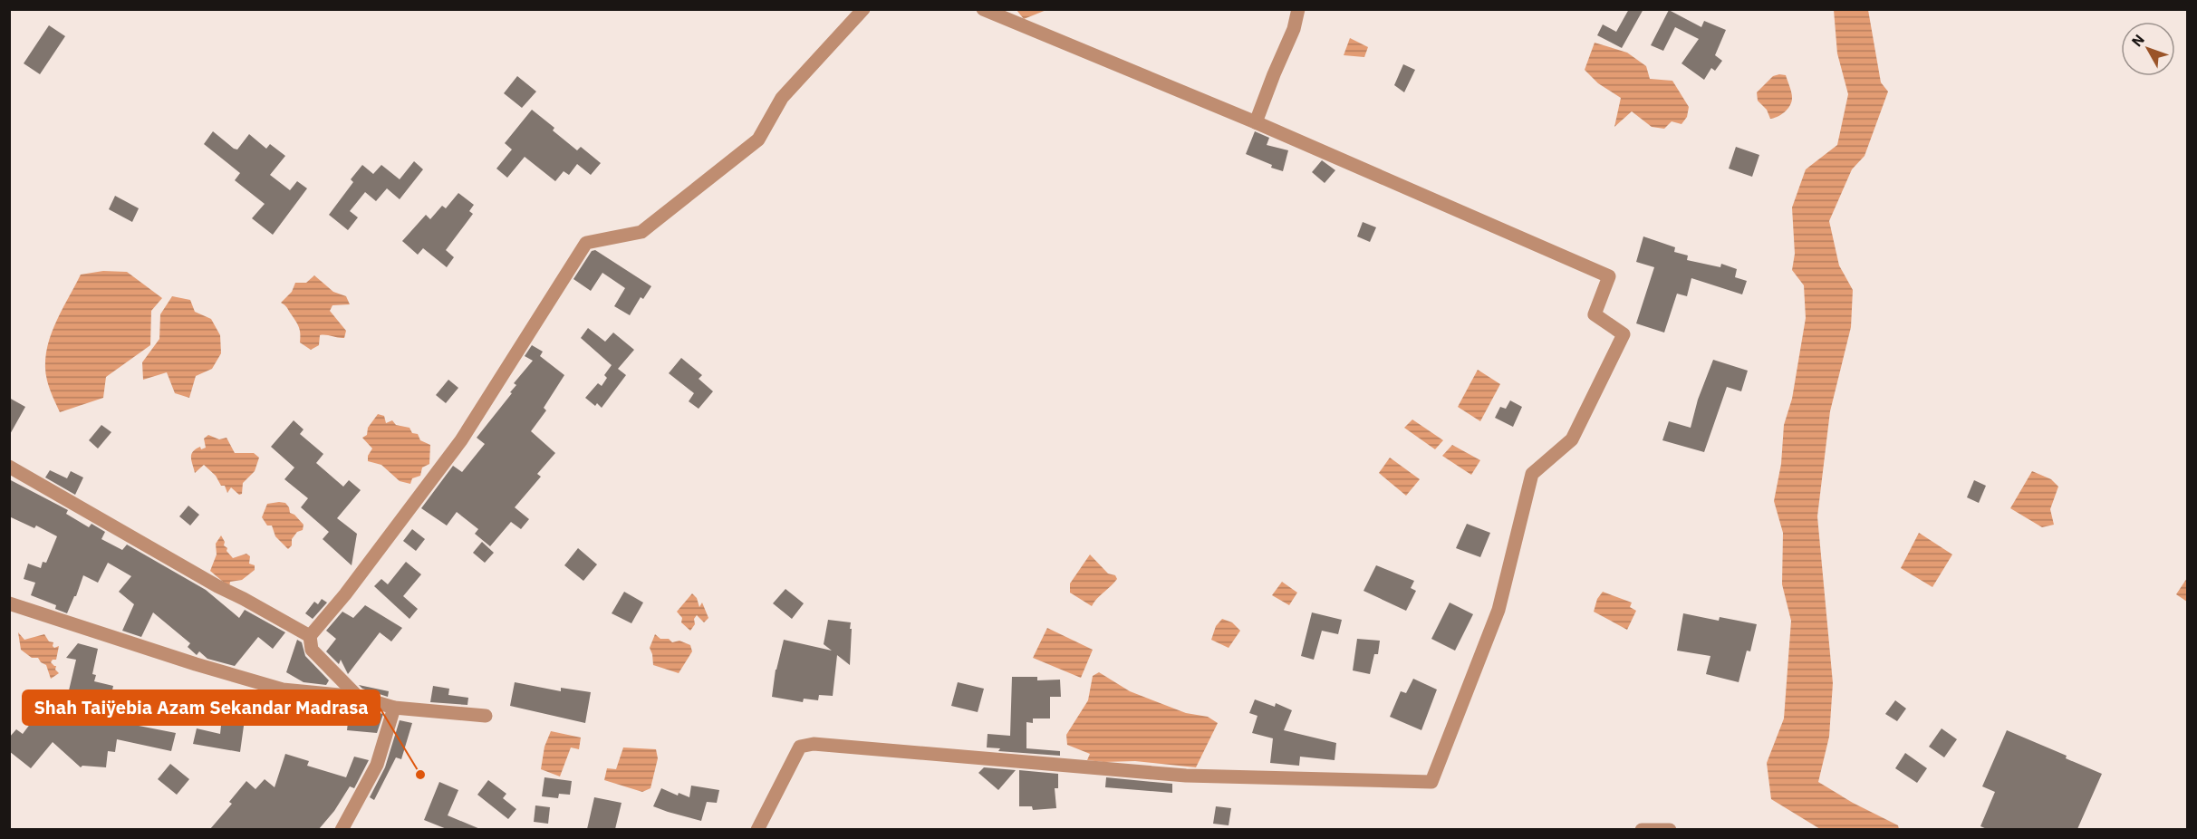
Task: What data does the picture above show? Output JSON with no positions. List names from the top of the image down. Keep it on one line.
{"places":["Shah Taiÿebia Azam Sekandar Madrasa"],"north":"top left"}
